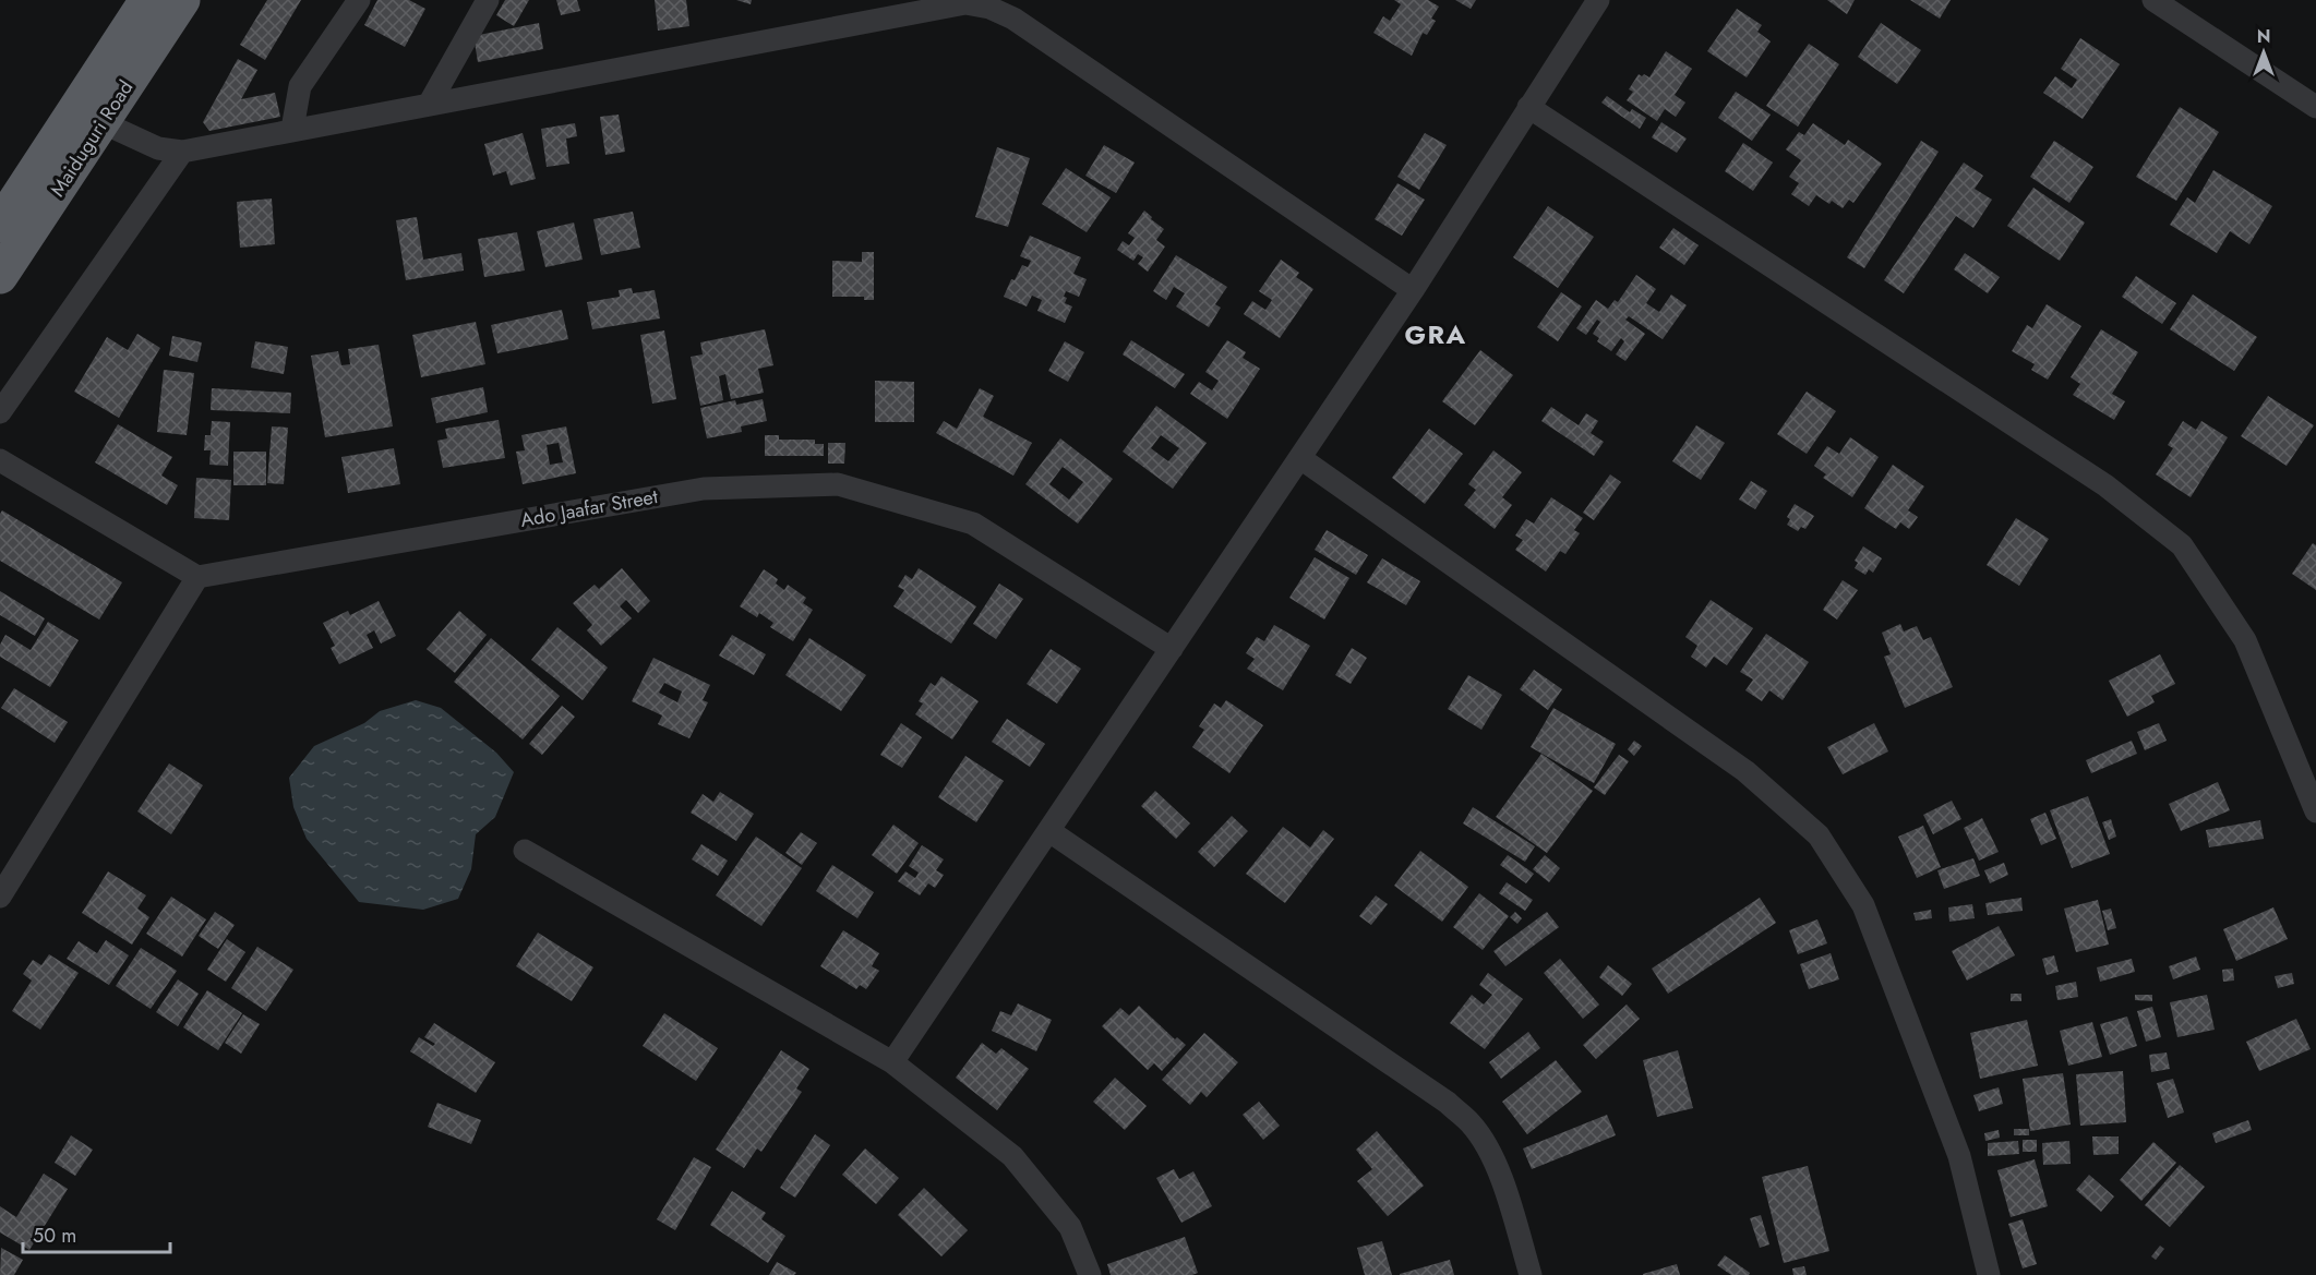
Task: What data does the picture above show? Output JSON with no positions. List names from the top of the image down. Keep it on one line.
{"streets":{"highway":["Maiduguri Road"],"street":["Ado Jaafar Street"]},"districts":["GRA"],"scale_bar":"50 m","north":"top"}
